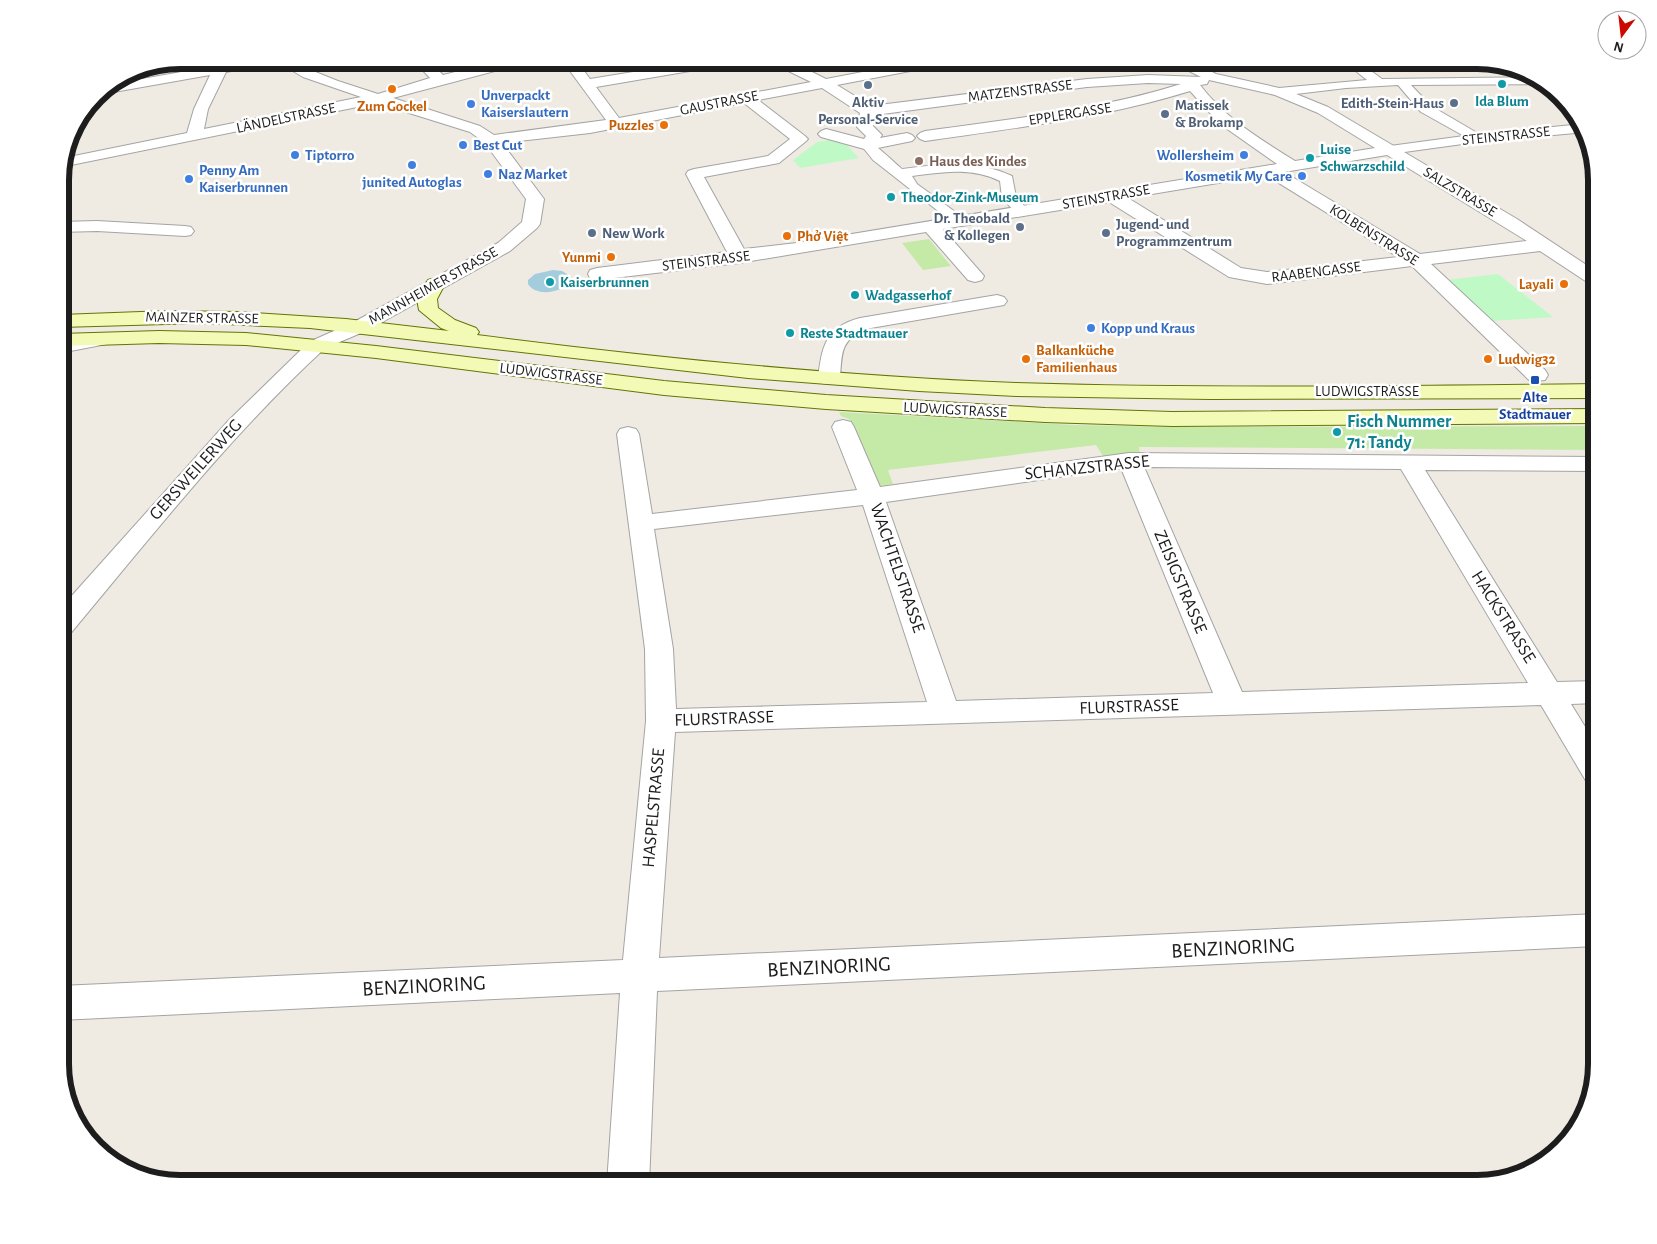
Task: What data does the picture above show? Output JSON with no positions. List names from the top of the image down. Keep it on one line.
{"streets":{"main road":["MAINZER STRASSE","LUDWIGSTRASSE"],"street":["MATZENSTRASSE","GAUSTRASSE","EPPLERGASSE","LÄNDELSTRASSE","STEINSTRASSE","SALZSTRASSE","KOLBENSTRASSE","RAABENGASSE","MANNHEIMER STRASSE","SCHANZSTRASSE","GERSWEILERWEG","WACHTELSTRASSE","ZEISIGSTRASSE","HACKSTRASSE","FLURSTRASSE","HASPELSTRASSE","BENZINORING"]},"crossings":[["MATZENSTRASSE","EPPLERGASSE"],["MATZENSTRASSE","SALZSTRASSE"],["EPPLERGASSE","SALZSTRASSE"],["STEINSTRASSE","SALZSTRASSE"],["STEINSTRASSE","KOLBENSTRASSE"],["STEINSTRASSE","RAABENGASSE"],["SALZSTRASSE","RAABENGASSE"],["KOLBENSTRASSE","RAABENGASSE"],["MANNHEIMER STRASSE","MAINZER STRASSE"],["MANNHEIMER STRASSE","LUDWIGSTRASSE"],["MANNHEIMER STRASSE","GERSWEILERWEG"],["MAINZER STRASSE","LUDWIGSTRASSE"],["MAINZER STRASSE","GERSWEILERWEG"],["LUDWIGSTRASSE","GERSWEILERWEG"],["SCHANZSTRASSE","WACHTELSTRASSE"],["SCHANZSTRASSE","ZEISIGSTRASSE"],["SCHANZSTRASSE","HACKSTRASSE"],["SCHANZSTRASSE","HASPELSTRASSE"],["WACHTELSTRASSE","FLURSTRASSE"],["ZEISIGSTRASSE","FLURSTRASSE"],["HACKSTRASSE","FLURSTRASSE"],["FLURSTRASSE","HASPELSTRASSE"],["HASPELSTRASSE","BENZINORING"]],"places":{"other":["Ida Blum","Aktiv Personal-Service","Zum Gockel","Edith-Stein-Haus","Unverpackt Kaiserslautern","Matissek & Brokamp","Puzzles","Best Cut","Tiptorro","Wollersheim","Luise Schwarzschild","Haus des Kindes","junited Autoglas","Naz Market","Kosmetik My Care","Penny Am Kaiserbrunnen","Theodor-Zink-Museum","Dr. Theobald & Kollegen","New Work","Jugend- und Programmzentrum","Phở Việt","Yunmi","Kaiserbrunnen","Layali","Wadgasserhof","Kopp und Kraus","Reste Stadtmauer","Balkanküche Familienhaus","Ludwig32","Fisch Nummer 71: Tandy"],"transit":["Alte Stadtmauer"]},"north":"bottom"}
